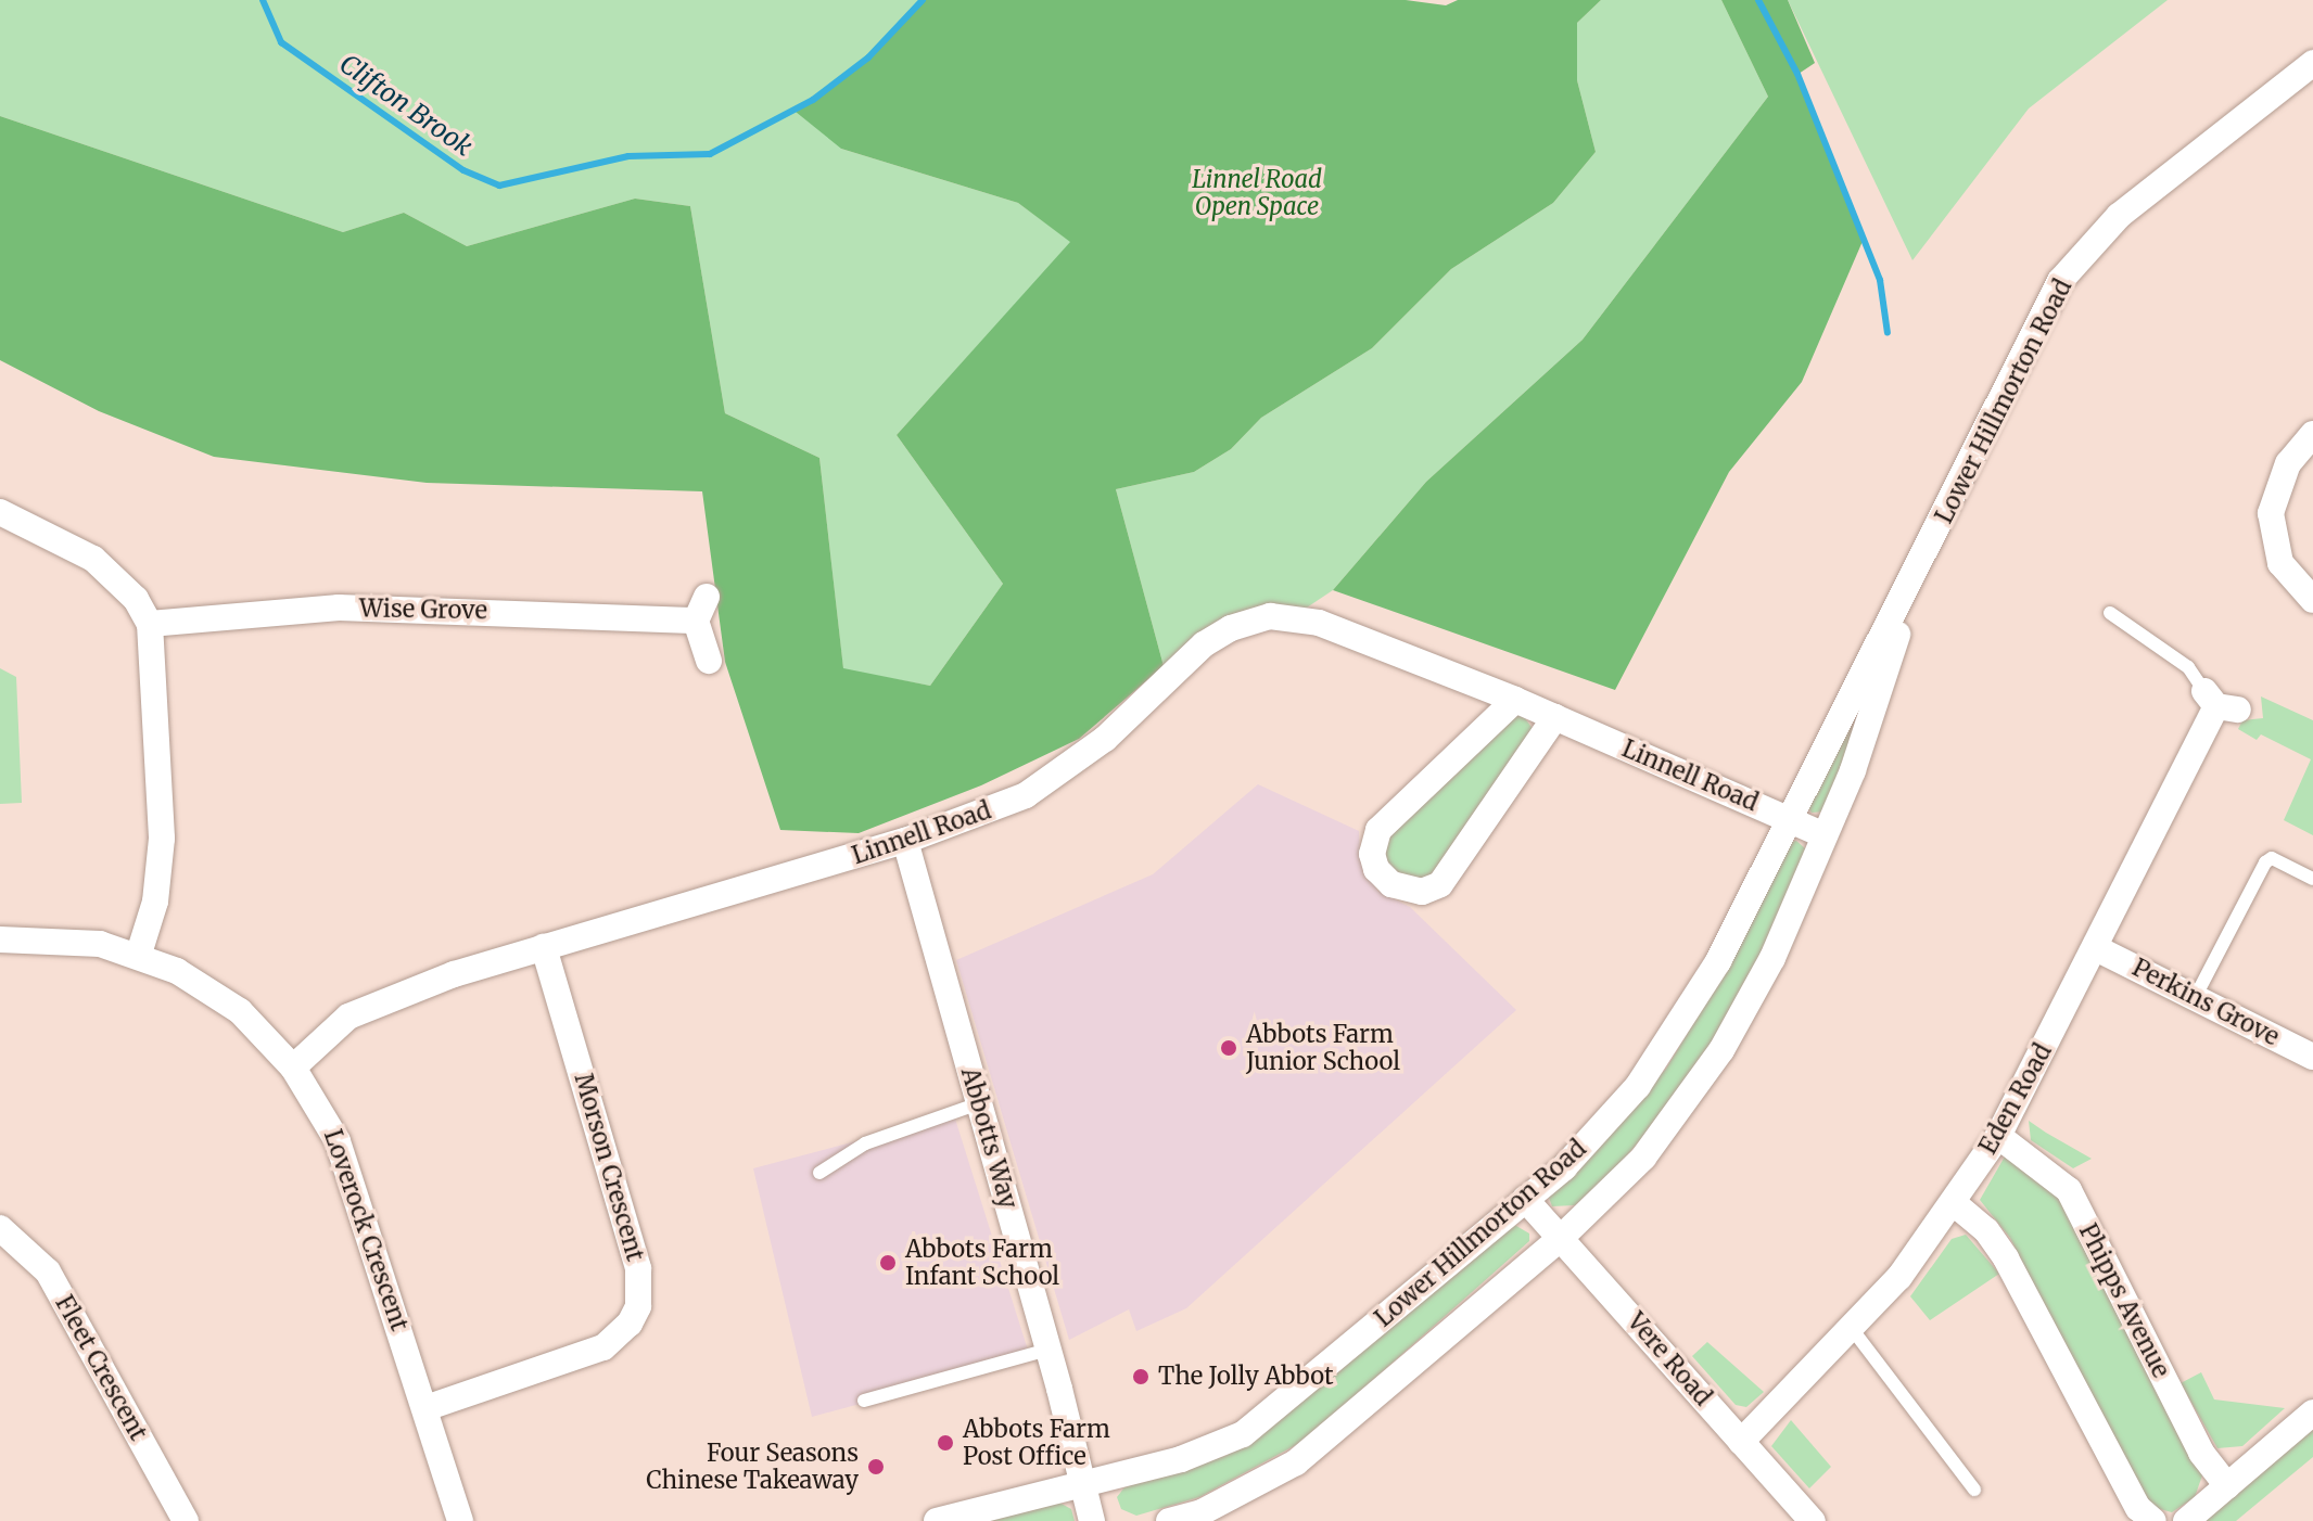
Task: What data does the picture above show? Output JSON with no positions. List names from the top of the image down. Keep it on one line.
{"streets":{"street":["Lower Hillmorton Road","Wise Grove","Linnell Road","Perkins Grove","Eden Road","Abbotts Way","Morson Crescent","Loverock Crescent","Phipps Avenue","Vere Road","Fleet Crescent"]},"crossings":[["Lower Hillmorton Road","Linnell Road"],["Lower Hillmorton Road","Abbotts Way"],["Lower Hillmorton Road","Vere Road"],["Linnell Road","Abbotts Way"],["Linnell Road","Morson Crescent"],["Linnell Road","Loverock Crescent"],["Perkins Grove","Eden Road"],["Eden Road","Phipps Avenue"],["Eden Road","Vere Road"],["Morson Crescent","Loverock Crescent"]],"water":["Clifton Brook"],"parks":["Linnel Road Open Space"],"places":["Abbots Farm Junior School","Abbots Farm Infant School","The Jolly Abbot","Abbots Farm Post Office","Four Seasons Chinese Takeaway"]}
